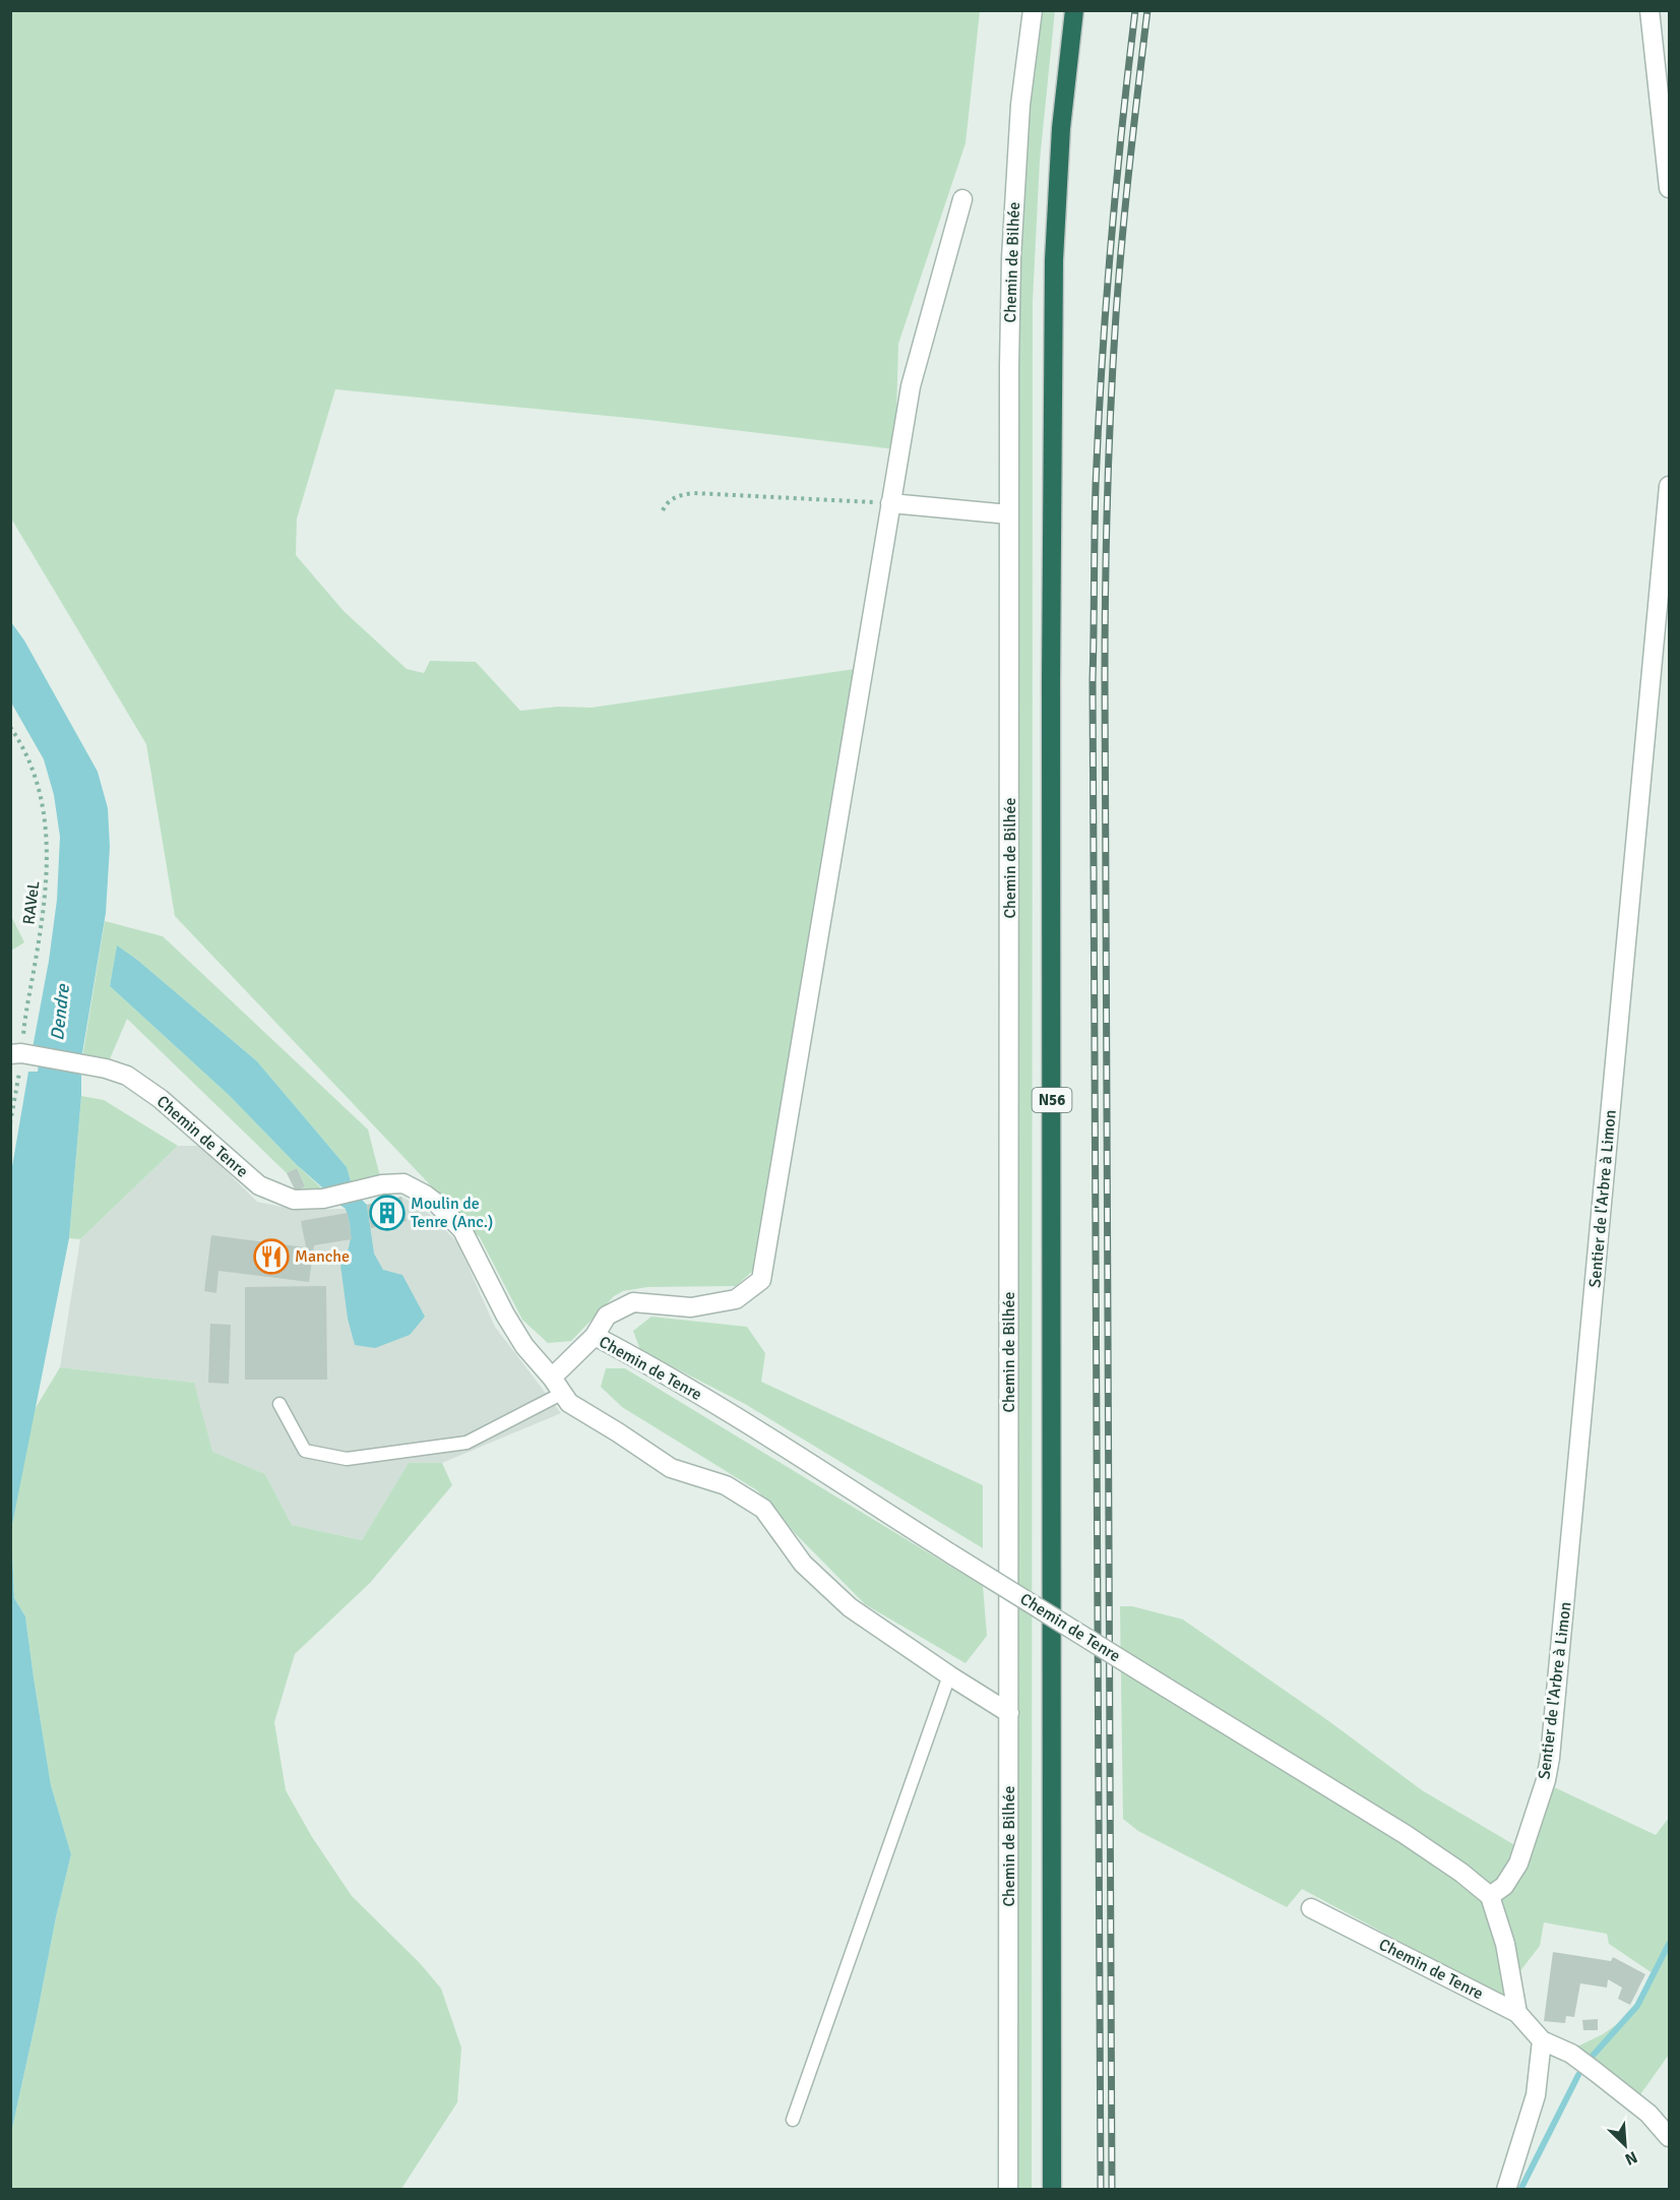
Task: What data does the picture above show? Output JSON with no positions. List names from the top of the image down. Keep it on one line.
{"streets":{"highway":["N56"],"street":["Chemin de Bilhée","Chemin de Tenre","Sentier de l'Arbre à Limon"],"path":["RAVeL"]},"crossings":[["Chemin de Bilhée","Chemin de Tenre"],["RAVeL","Chemin de Tenre"],["Chemin de Tenre","Sentier de l'Arbre à Limon"]],"water":["Dendre"],"places":{"building":["Moulin de Tenre (Anc.)"],"restaurant":["Manche"]},"north":"bottom right"}
